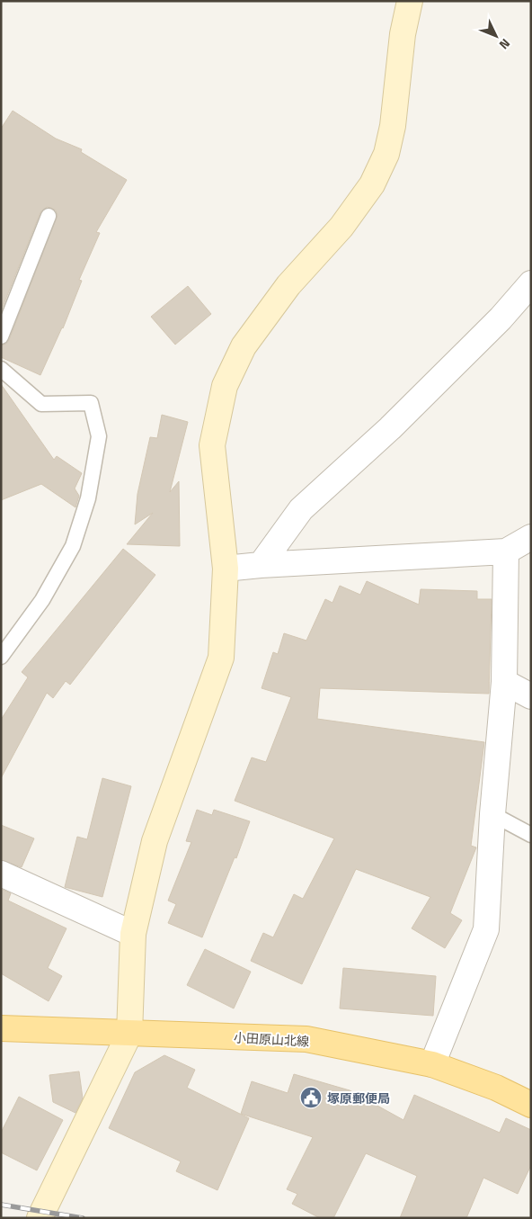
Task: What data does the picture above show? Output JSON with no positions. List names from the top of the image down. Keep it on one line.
{"streets":{"main road":["小田原山北線"]},"places":{"public building":["塚原郵便局"]},"north":"bottom right"}
